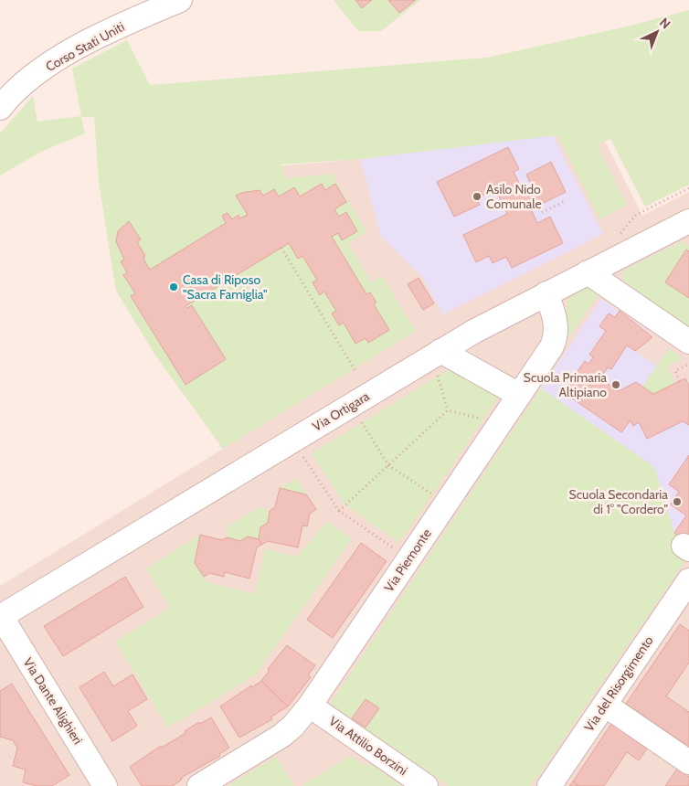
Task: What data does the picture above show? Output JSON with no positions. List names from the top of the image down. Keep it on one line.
{"streets":{"street":["Corso Stati Uniti","Via Ortigara","Via Piemonte","Via del Risorgimento","Via Dante Alighieri","Via Attilio Borzini"]},"crossings":[["Via Ortigara","Via Piemonte"],["Via Ortigara","Via Dante Alighieri"],["Via Piemonte","Via Attilio Borzini"]],"places":["Asilo Nido Comunale","Casa di Riposo \"Sacra Famiglia\"","Scuola Primaria Altipiano","Scuola Secondaria di 1° \"Cordero\""],"north":"top right"}
